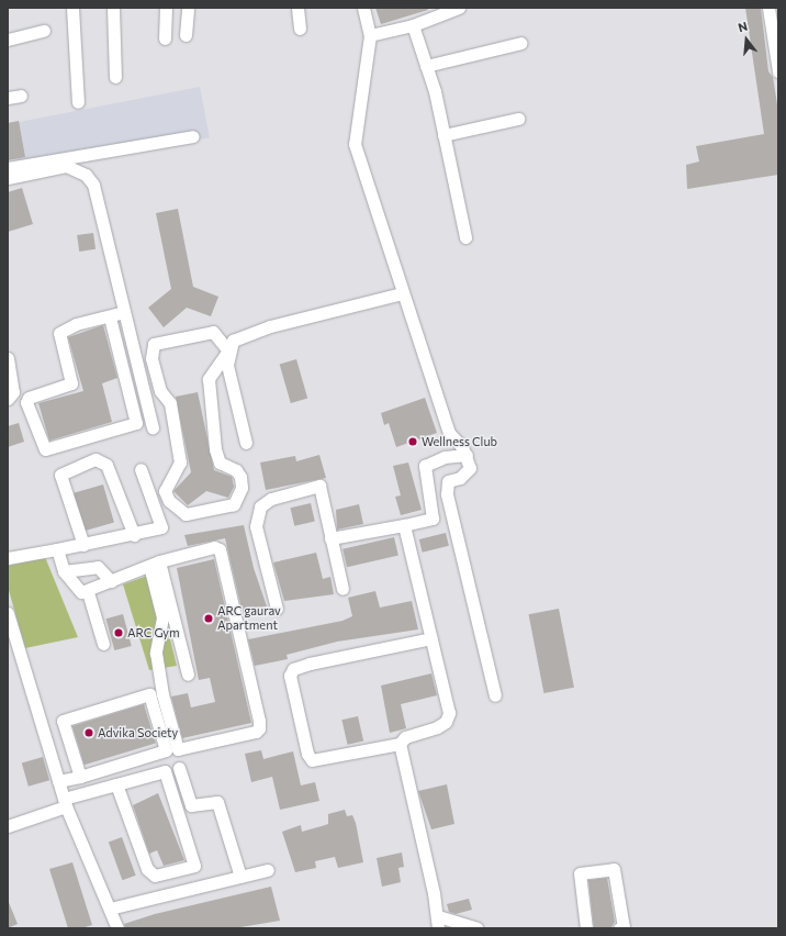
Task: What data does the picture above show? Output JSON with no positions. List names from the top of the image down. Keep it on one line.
{"places":["Wellness Club","ARC gaurav Apartment","ARC Gym","Advika Society"],"north":"top"}
